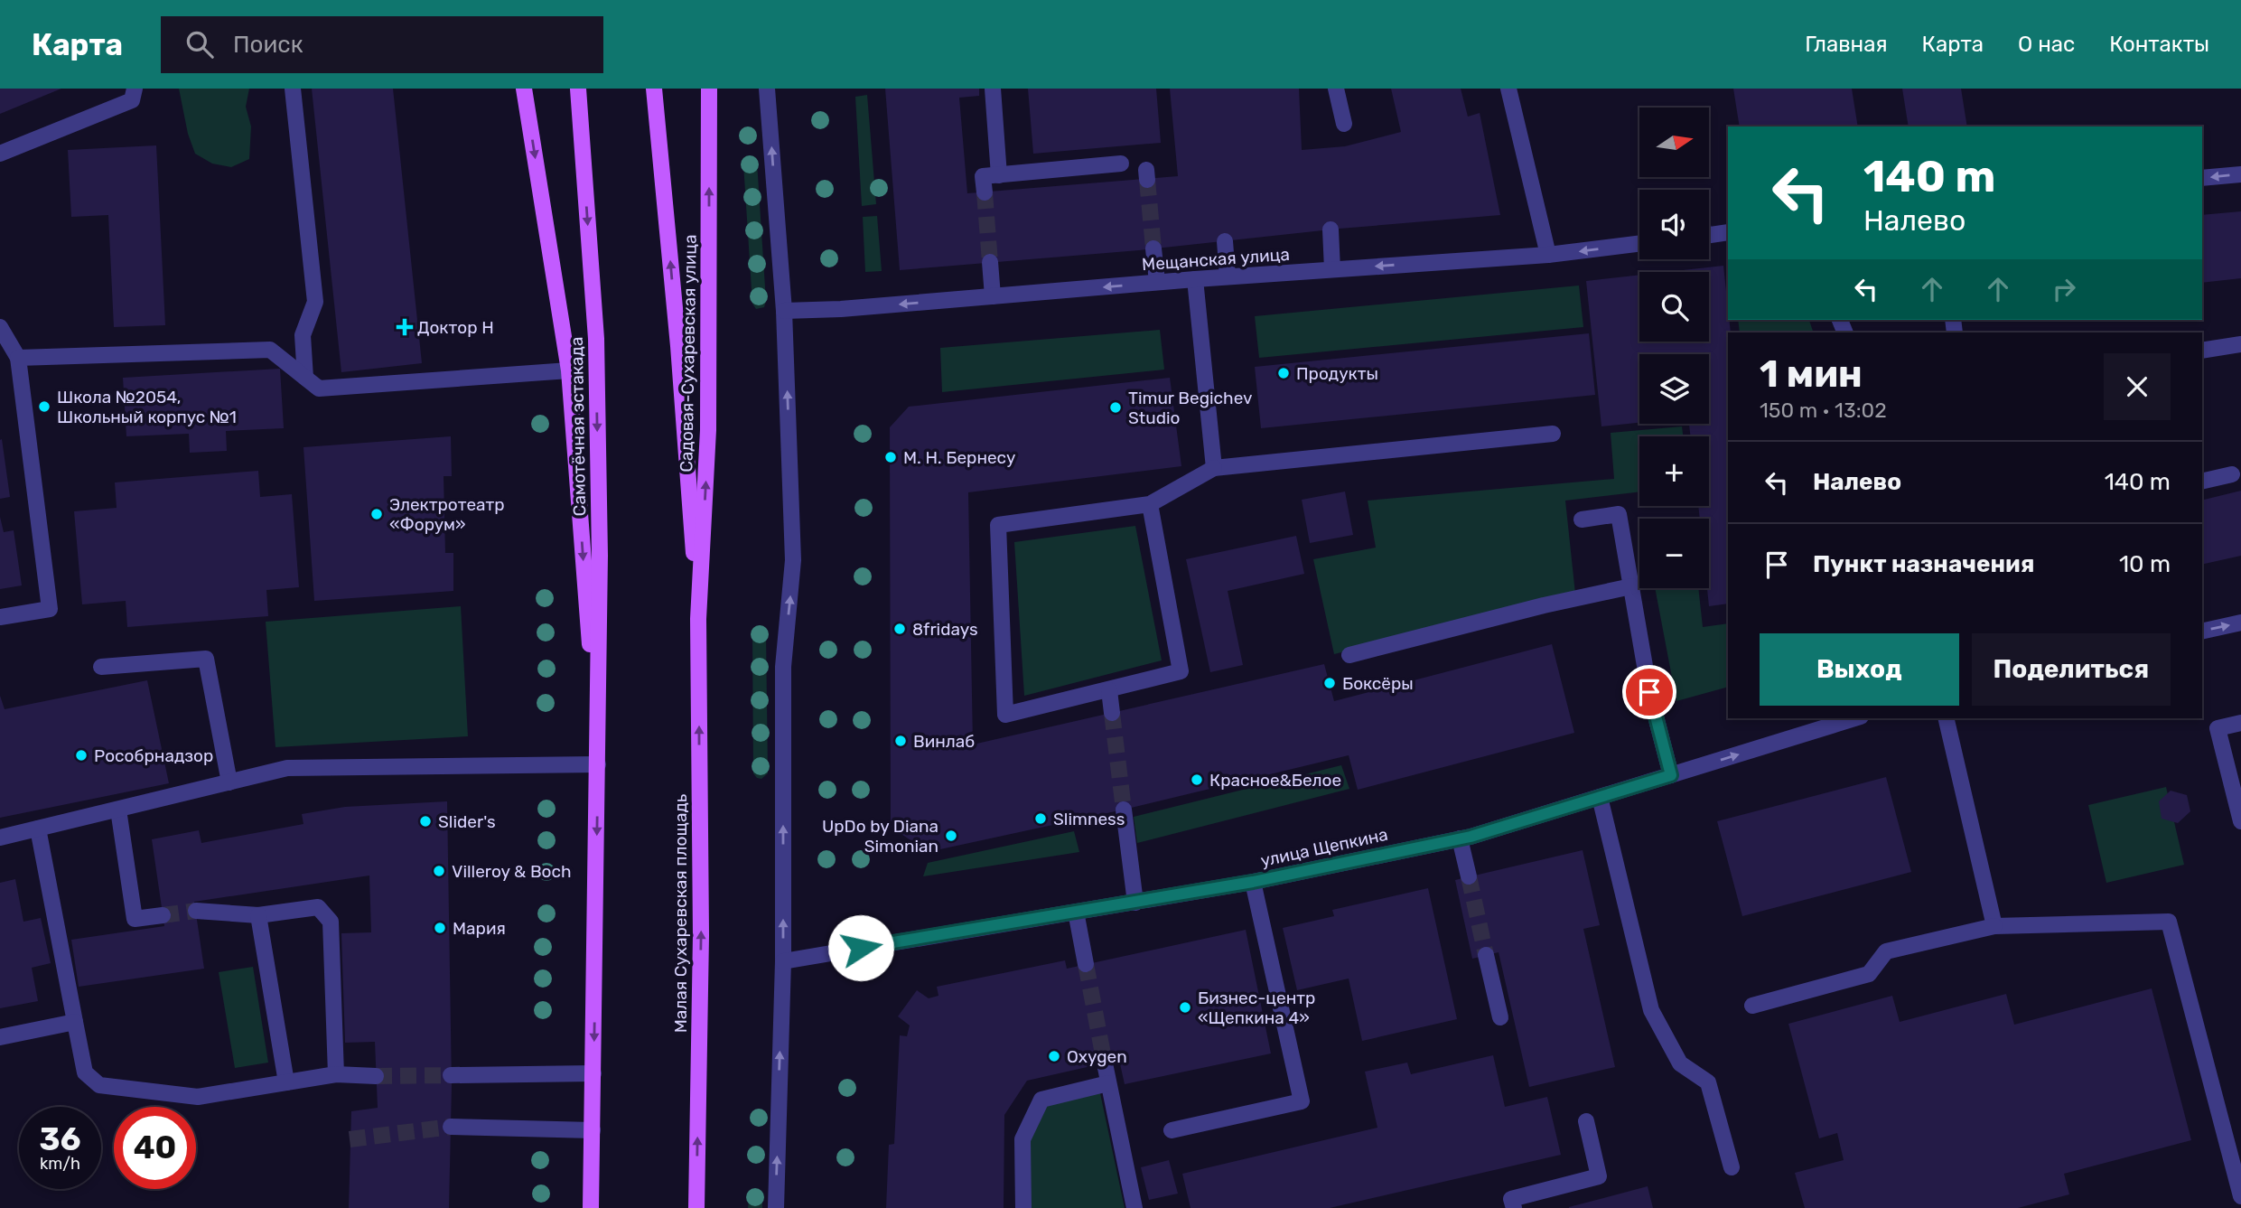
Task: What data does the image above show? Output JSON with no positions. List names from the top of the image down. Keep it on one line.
{"streets":{"main road":["Садовая-Сухаревская улица","Самотёчная эстакада","Малая Сухаревская площадь"],"street":["Мещанская улица","улица Щепкина"]},"crossings":[["Садовая-Сухаревская улица","Малая Сухаревская площадь"]],"one_way":["Мещанская улица"],"places":{"health":["Доктор Н"],"other":["Продукты","Школа №2054, Школьный корпус №1","Timur Begichev Studio","М. Н. Бернесу","Электротеатр «Форум»","8fridays","Боксёры","Винлаб","Рособрнадзор","Красное&Белое","Slimness","Slider's","UpDo by Diana Simonian","Villeroy & Boch","Мария","Бизнес-центр «Щепкина 4»","Oxygen"]},"north":"right","page":{"header":"Карта","search":"Поиск","nav":["Главная","Карта","О нас","Контакты"],"map_buttons":["+","−"],"turn":["140 m","Налево"],"heading":["1 мин","150 m · 13:02"],"list":[{"name":"Налево","value":"140 m"},{"name":"Пункт назначения","value":"10 m"}],"buttons":["Выход","Поделиться"],"speed":"36 km/h","limit":"40"}}
